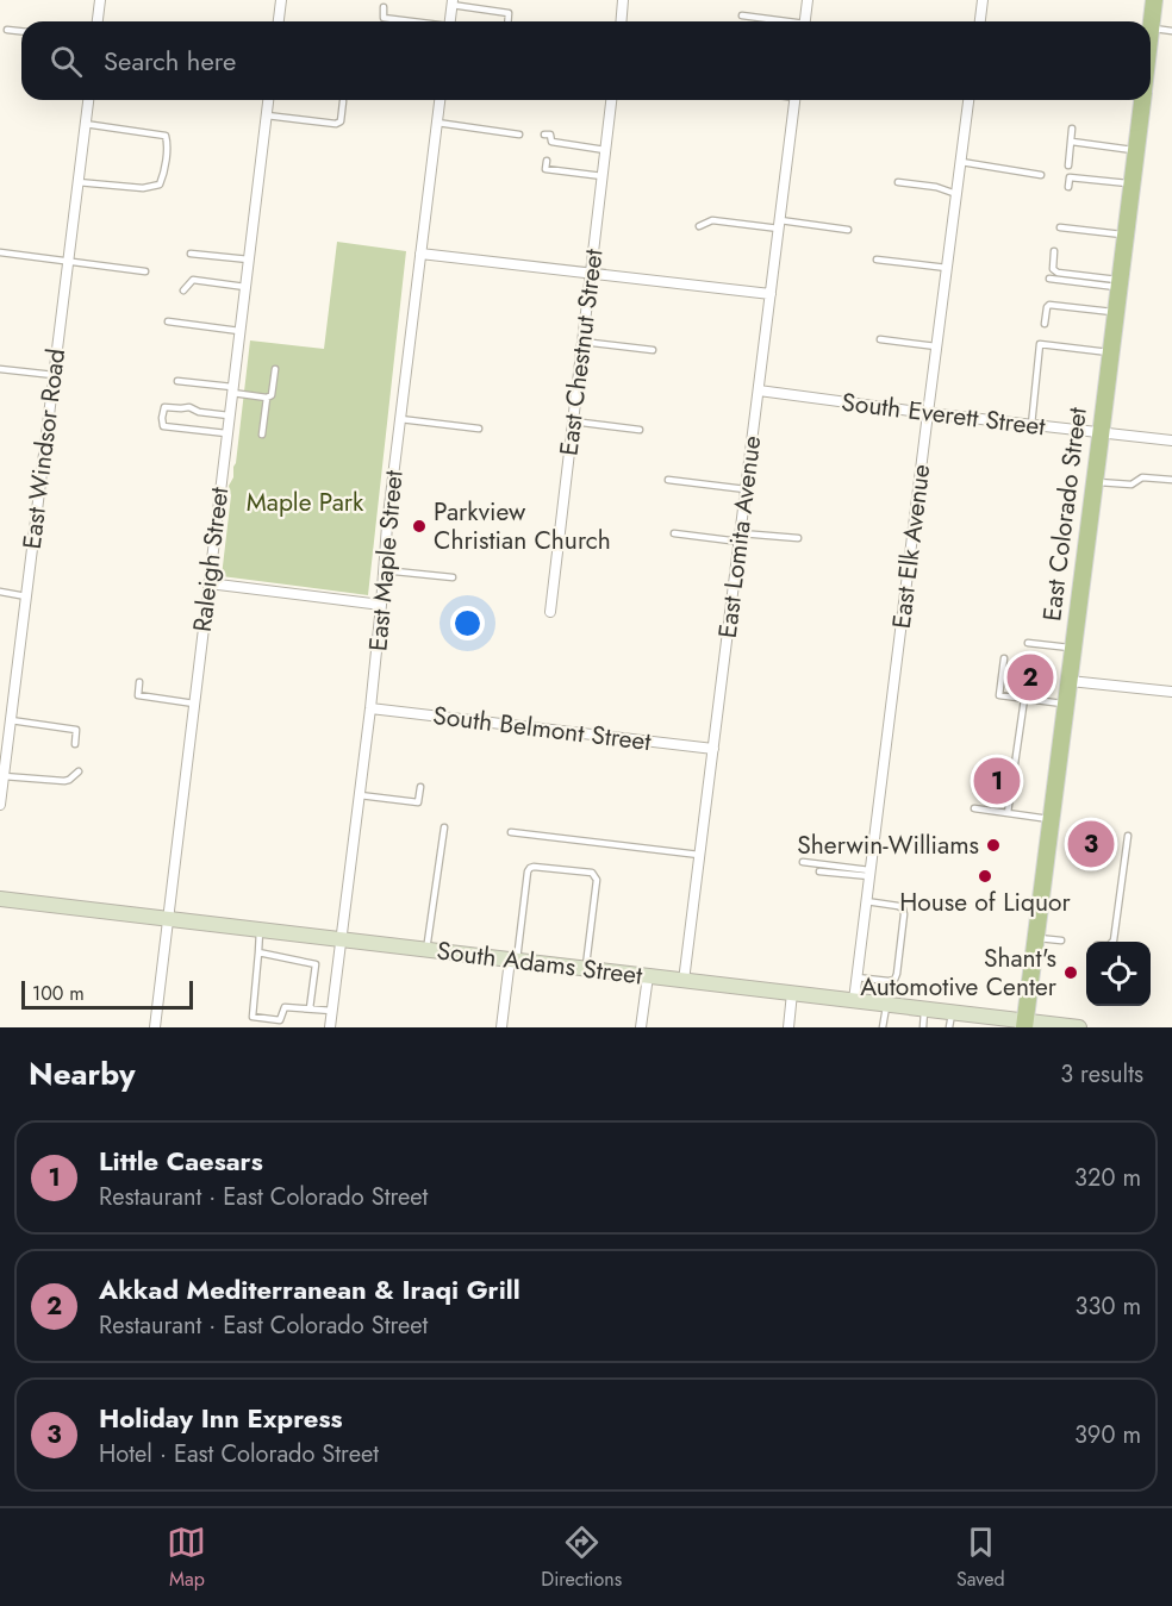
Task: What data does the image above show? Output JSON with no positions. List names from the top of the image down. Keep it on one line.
{"streets":{"main road":["East Colorado Street"],"street":["East Chestnut Street","South Everett Street","East Windsor Road","East Lomita Avenue","East Elk Avenue","Raleigh Street","East Maple Street","South Belmont Street","South Adams Street"]},"crossings":[["South Everett Street","East Colorado Street"],["South Everett Street","East Lomita Avenue"],["South Everett Street","East Elk Avenue"],["East Colorado Street","South Adams Street"],["East Lomita Avenue","South Belmont Street"],["East Lomita Avenue","South Adams Street"],["East Elk Avenue","South Adams Street"],["Raleigh Street","South Adams Street"],["East Maple Street","South Belmont Street"],["East Maple Street","South Adams Street"]],"parks":["Maple Park"],"places":["Parkview Christian Church","Sherwin-Williams","House of Liquor","Shant's Automotive Center"],"scale_bar":"100 m","page":{"search":"Search here","pins":["2","1","3"],"scale":"100 m","heading":["Nearby","3 results"],"list":[{"mark":"1","name":"Little Caesars","note":"Restaurant · East Colorado Street","value":"320 m"},{"mark":"2","name":"Akkad Mediterranean & Iraqi Grill","note":"Restaurant · East Colorado Street","value":"330 m"},{"mark":"3","name":"Holiday Inn Express","note":"Hotel · East Colorado Street","value":"390 m"}],"nav":["Map","Directions","Saved"]}}
